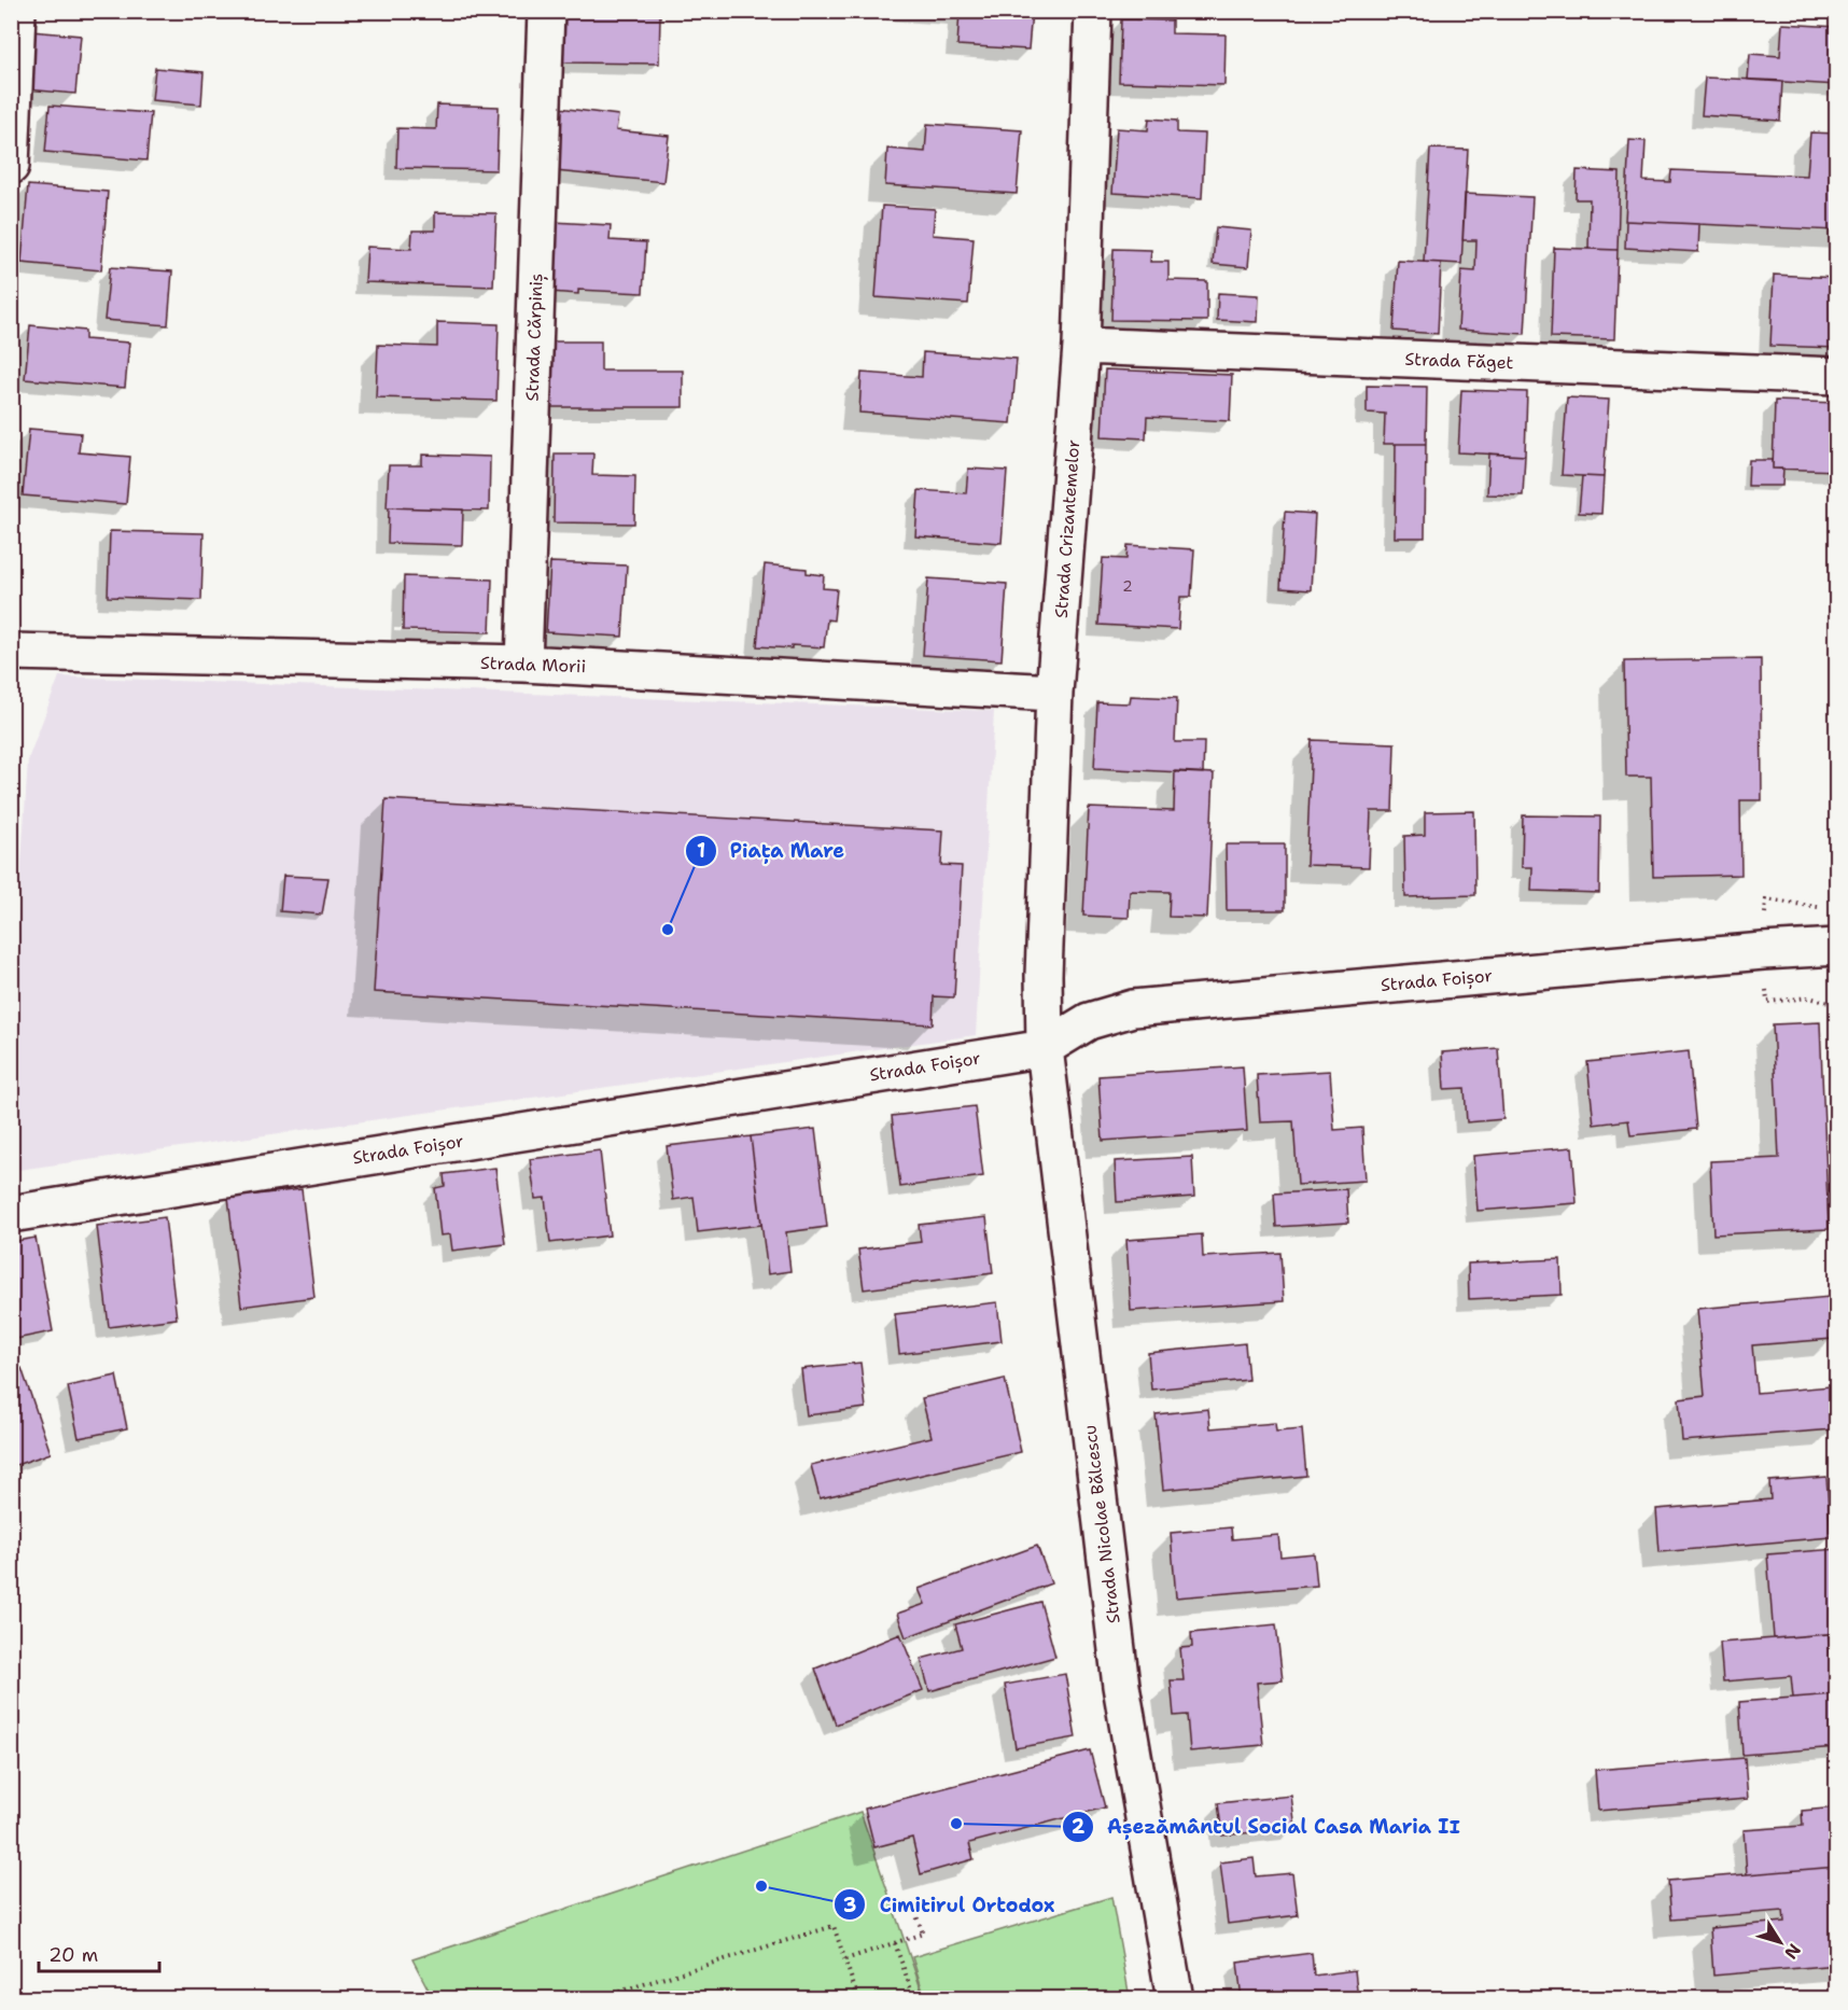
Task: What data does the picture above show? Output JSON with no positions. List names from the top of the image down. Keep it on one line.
{"streets":{"street":["Strada Cărpiniș","Strada Făget","Strada Crizantemelor","Strada Morii","Strada Foișor","Strada Nicolae Bălcescu"]},"crossings":[["Strada Cărpiniș","Strada Morii"],["Strada Făget","Strada Crizantemelor"],["Strada Crizantemelor","Strada Morii"],["Strada Crizantemelor","Strada Foișor"],["Strada Crizantemelor","Strada Nicolae Bălcescu"],["Strada Foișor","Strada Nicolae Bălcescu"]],"places":["Piața Mare","Așezământul Social Casa Maria II","Cimitirul Ortodox"],"house_numbers":["2"],"scale_bar":"20 m","north":"bottom right"}
